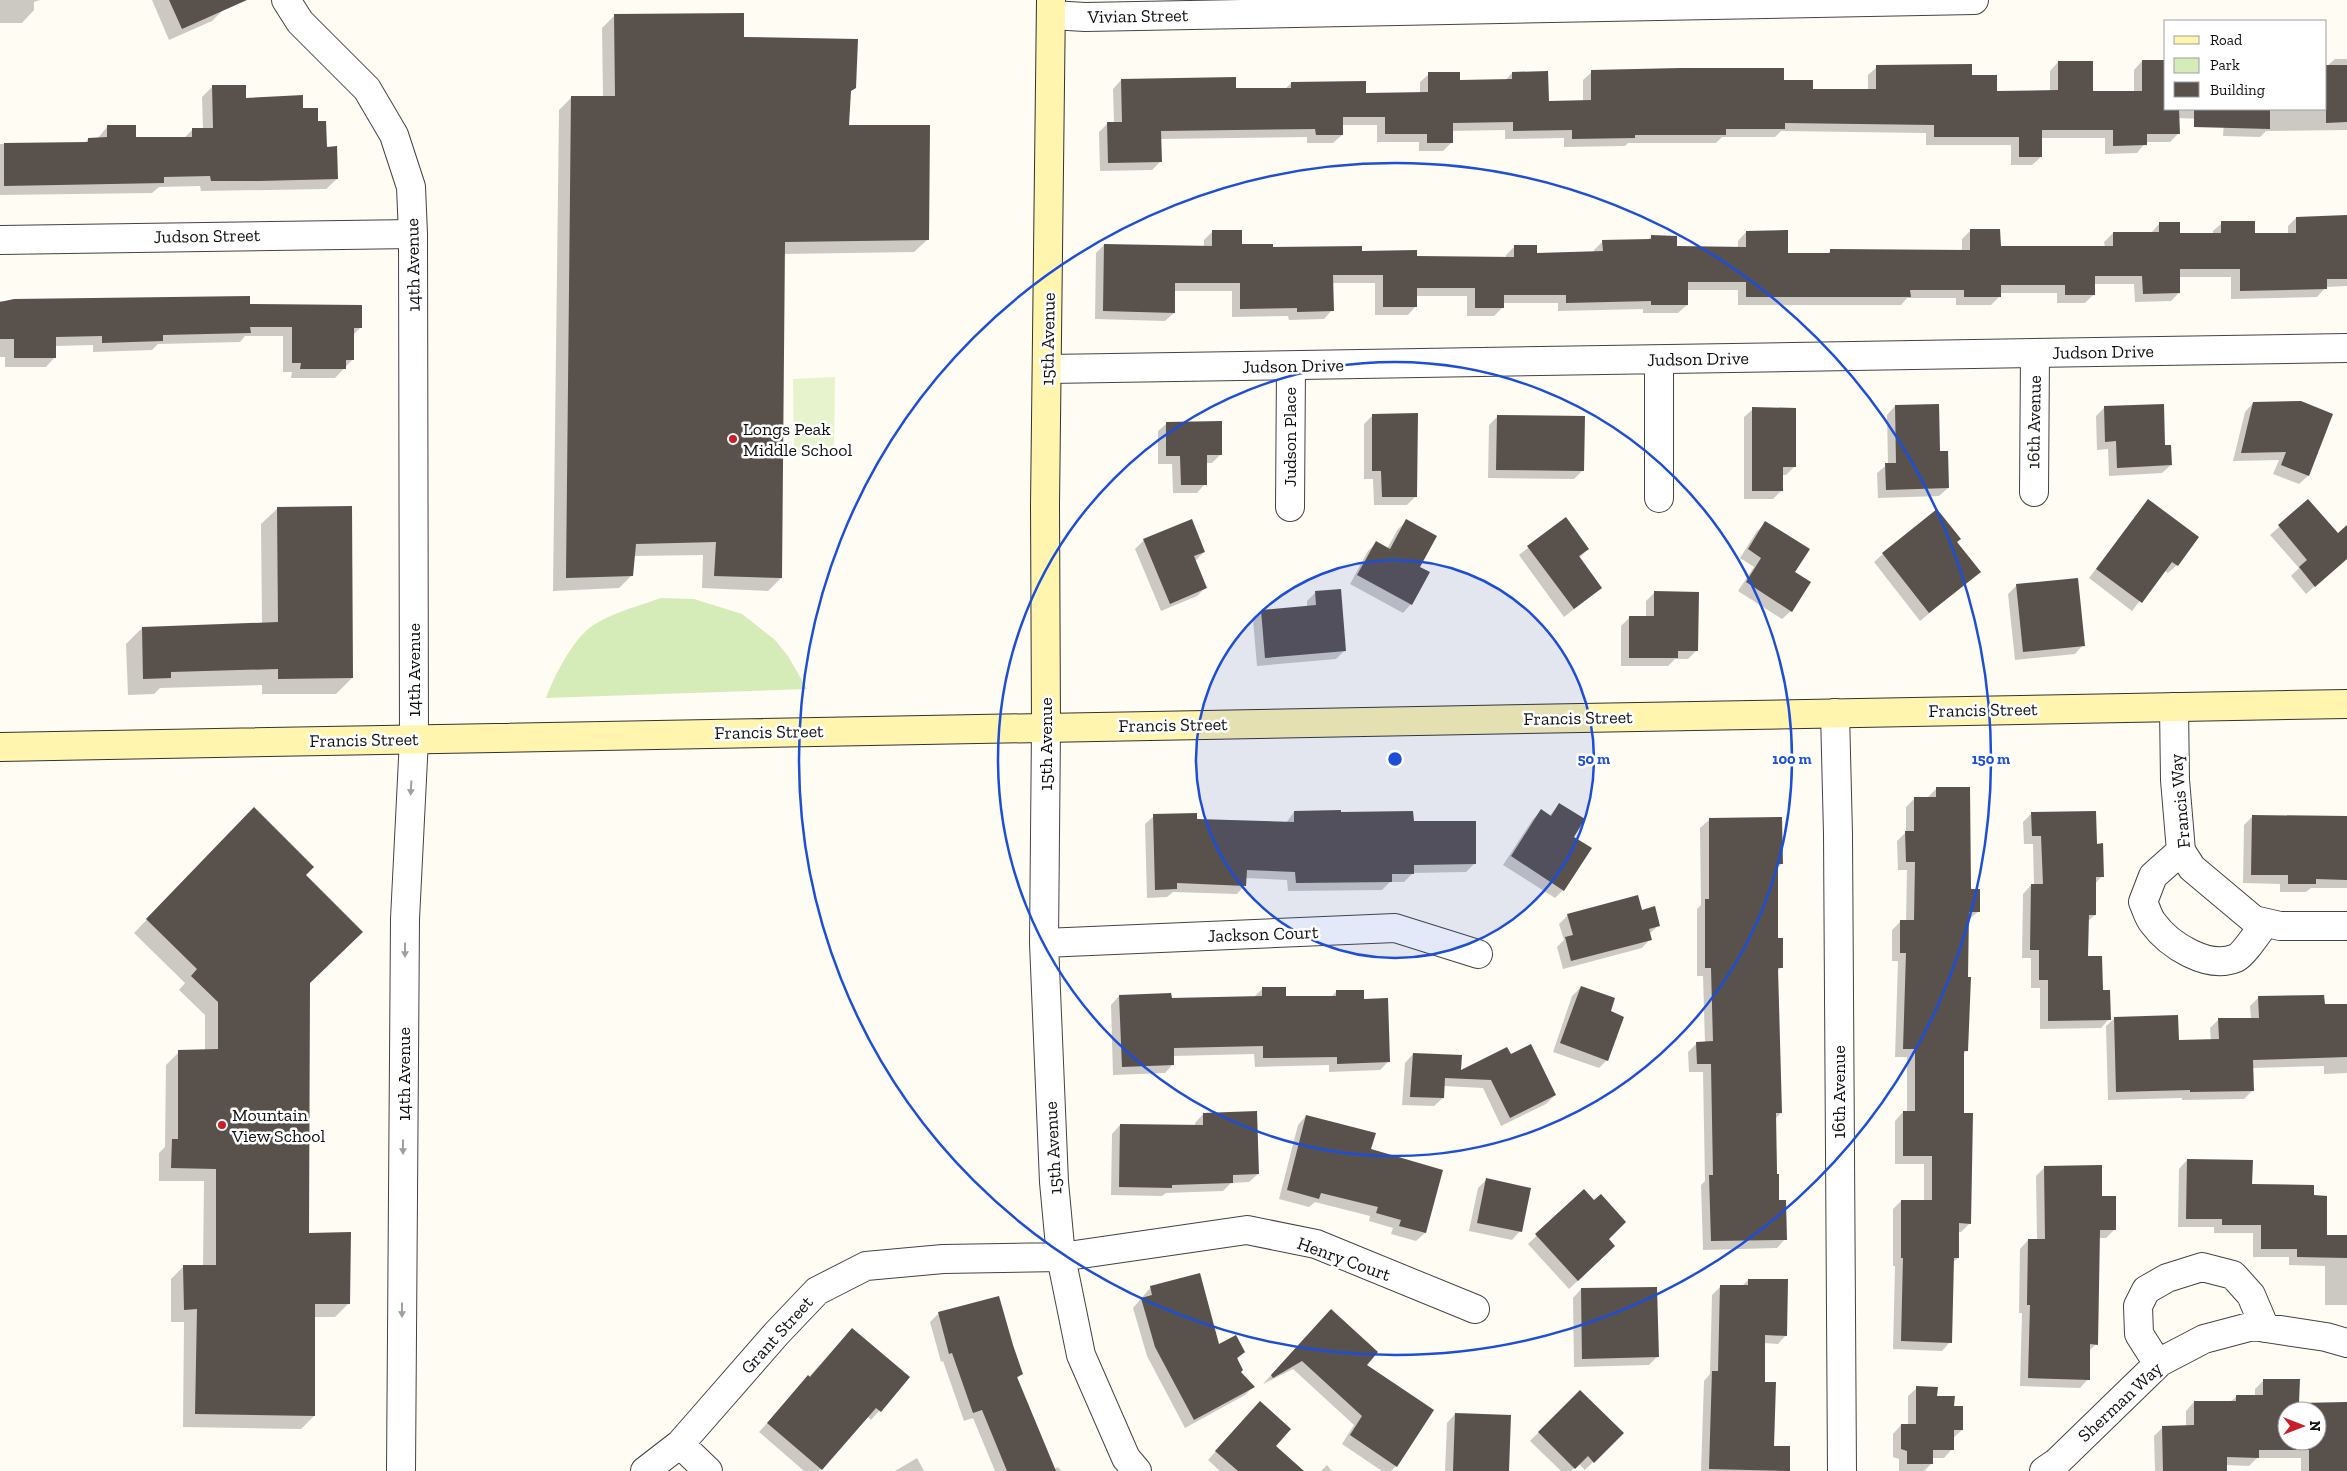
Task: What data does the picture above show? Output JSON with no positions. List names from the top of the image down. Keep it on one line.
{"streets":{"street":["Vivian Street","Judson Street","14th Avenue","15th Avenue","Judson Drive","16th Avenue","Judson Place","Francis Street","Francis Way","Jackson Court","Henry Court","Grant Street","Sherman Way"]},"crossings":[["Vivian Street","15th Avenue"],["Judson Street","14th Avenue"],["14th Avenue","Francis Street"],["15th Avenue","Judson Drive"],["15th Avenue","Francis Street"],["15th Avenue","Jackson Court"],["15th Avenue","Henry Court"],["15th Avenue","Grant Street"],["Judson Drive","16th Avenue"],["Judson Drive","Judson Place"],["16th Avenue","Francis Street"],["Francis Street","Francis Way"],["Henry Court","Grant Street"]],"one_way":["14th Avenue"],"places":["Longs Peak Middle School","Mountain View School"],"legend":["Road","Park","Building"],"north":"right","rings":["50 m","100 m","150 m"]}
